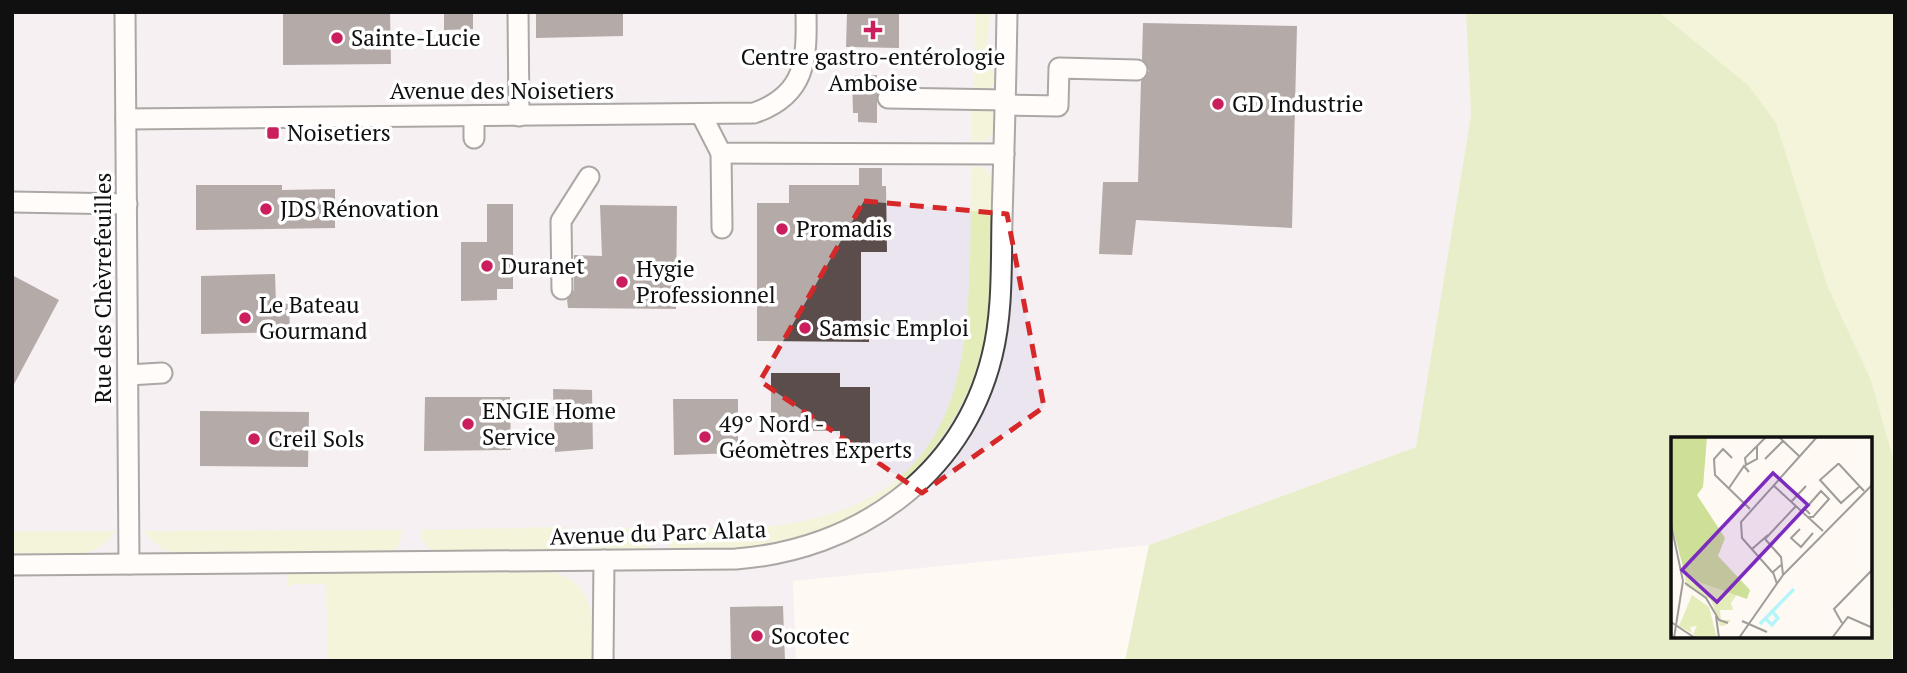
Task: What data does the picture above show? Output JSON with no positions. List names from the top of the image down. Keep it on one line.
{"streets":{"street":["Avenue des Noisetiers","Rue des Chèvrefeuilles","Avenue du Parc Alata"]},"crossings":[["Avenue des Noisetiers","Rue des Chèvrefeuilles"],["Rue des Chèvrefeuilles","Avenue du Parc Alata"]],"places":{"health":["Centre gastro-entérologie Amboise"],"other":["Sainte-Lucie","GD Industrie","JDS Rénovation","Promadis","Duranet","Hygie Professionnel","Le Bateau Gourmand","Samsic Emploi","ENGIE Home Service","49° Nord - Géomètres Experts","Creil Sols","Socotec"],"transit":["Noisetiers"]}}
